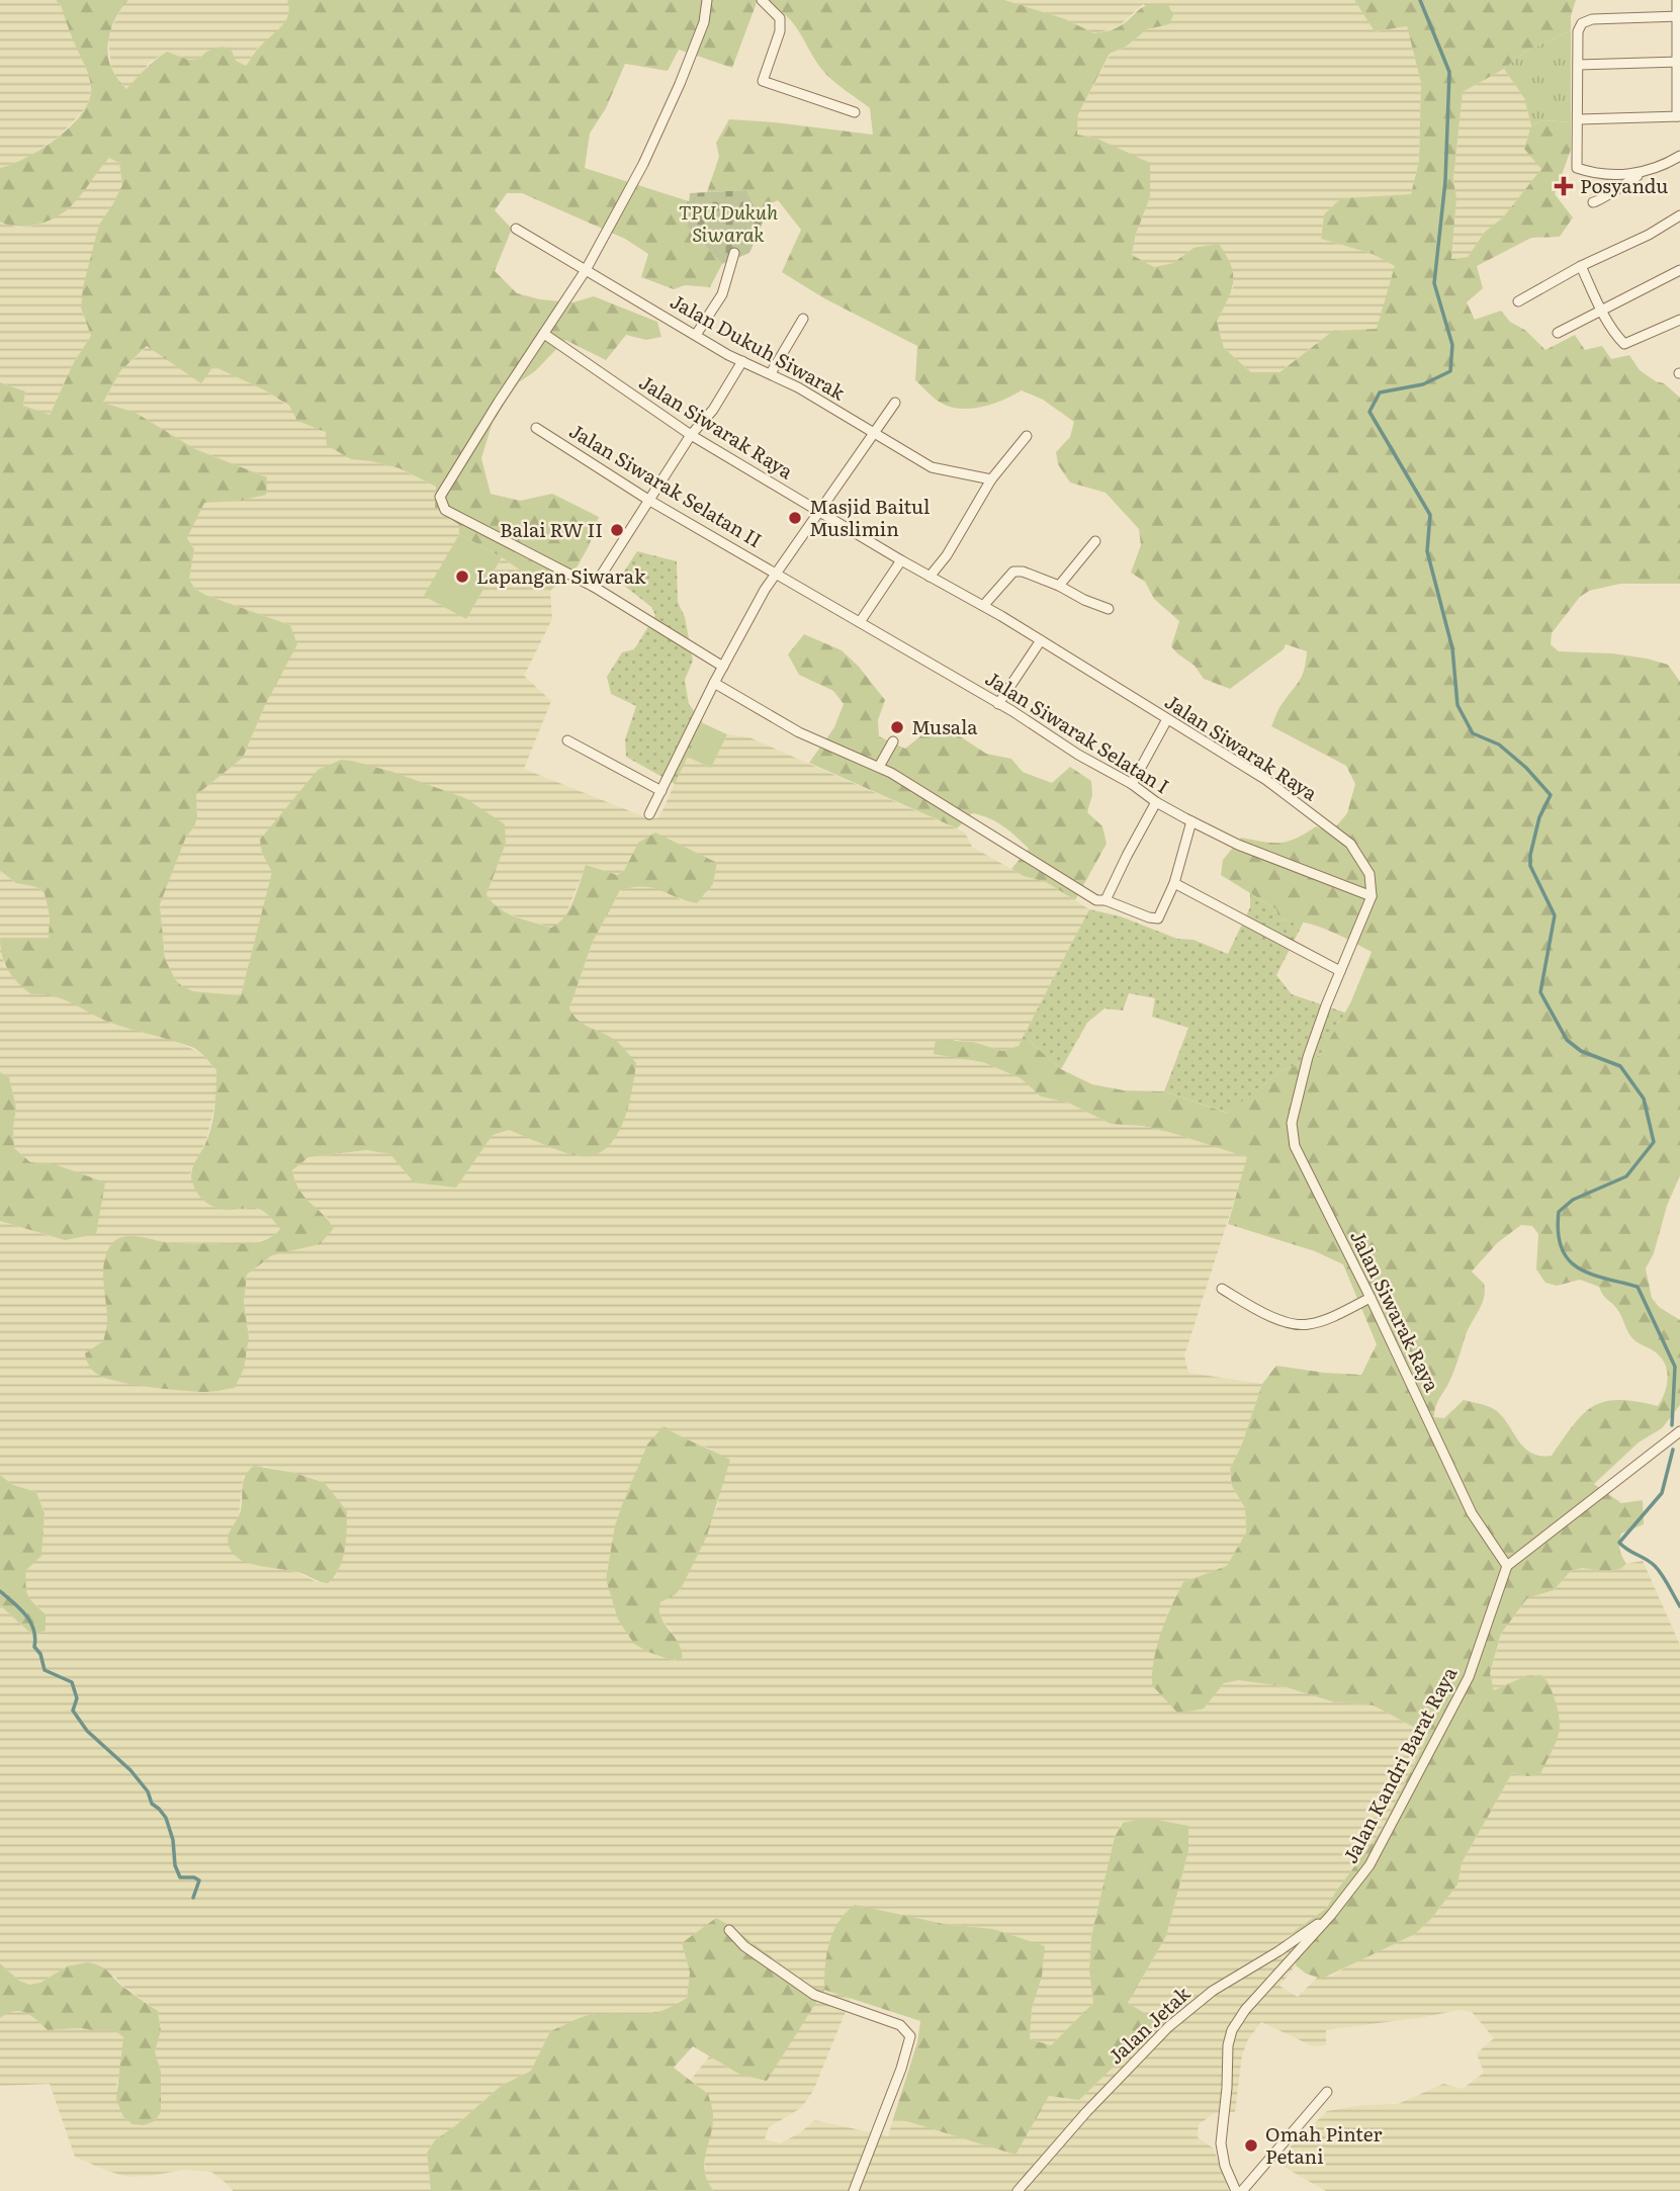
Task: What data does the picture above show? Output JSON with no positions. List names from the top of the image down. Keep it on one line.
{"streets":{"street":["Jalan Dukuh Siwarak","Jalan Siwarak Raya","Jalan Siwarak Selatan II","Jalan Siwarak Selatan I","Jalan Kandri Barat Raya","Jalan Jetak"]},"crossings":[["Jalan Siwarak Raya","Jalan Siwarak Selatan I"],["Jalan Siwarak Raya","Jalan Kandri Barat Raya"],["Jalan Siwarak Selatan II","Jalan Siwarak Selatan I"],["Jalan Kandri Barat Raya","Jalan Jetak"]],"parks":["TPU Dukuh Siwarak"],"places":{"health":["Posyandu"],"other":["Masjid Baitul Muslimin","Balai RW II","Lapangan Siwarak","Musala","Omah Pinter Petani"]}}
